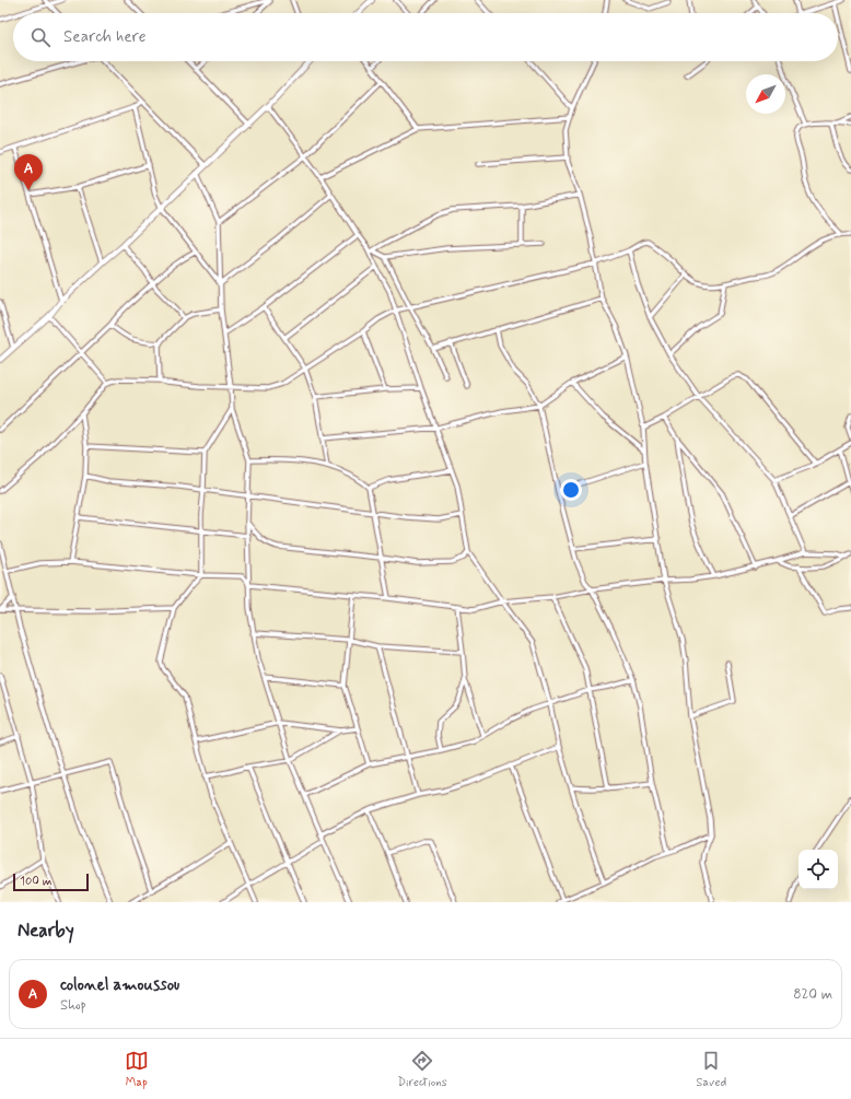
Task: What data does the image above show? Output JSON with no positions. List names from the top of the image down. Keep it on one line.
{"scale_bar":"100 m","north":"bottom left","page":{"search":"Search here","pins":"A","scale":"100 m","heading":"Nearby","list":[{"mark":"A","name":"colonel amoussou","note":"Shop","value":"820 m"}],"nav":["Map","Directions","Saved"]}}
